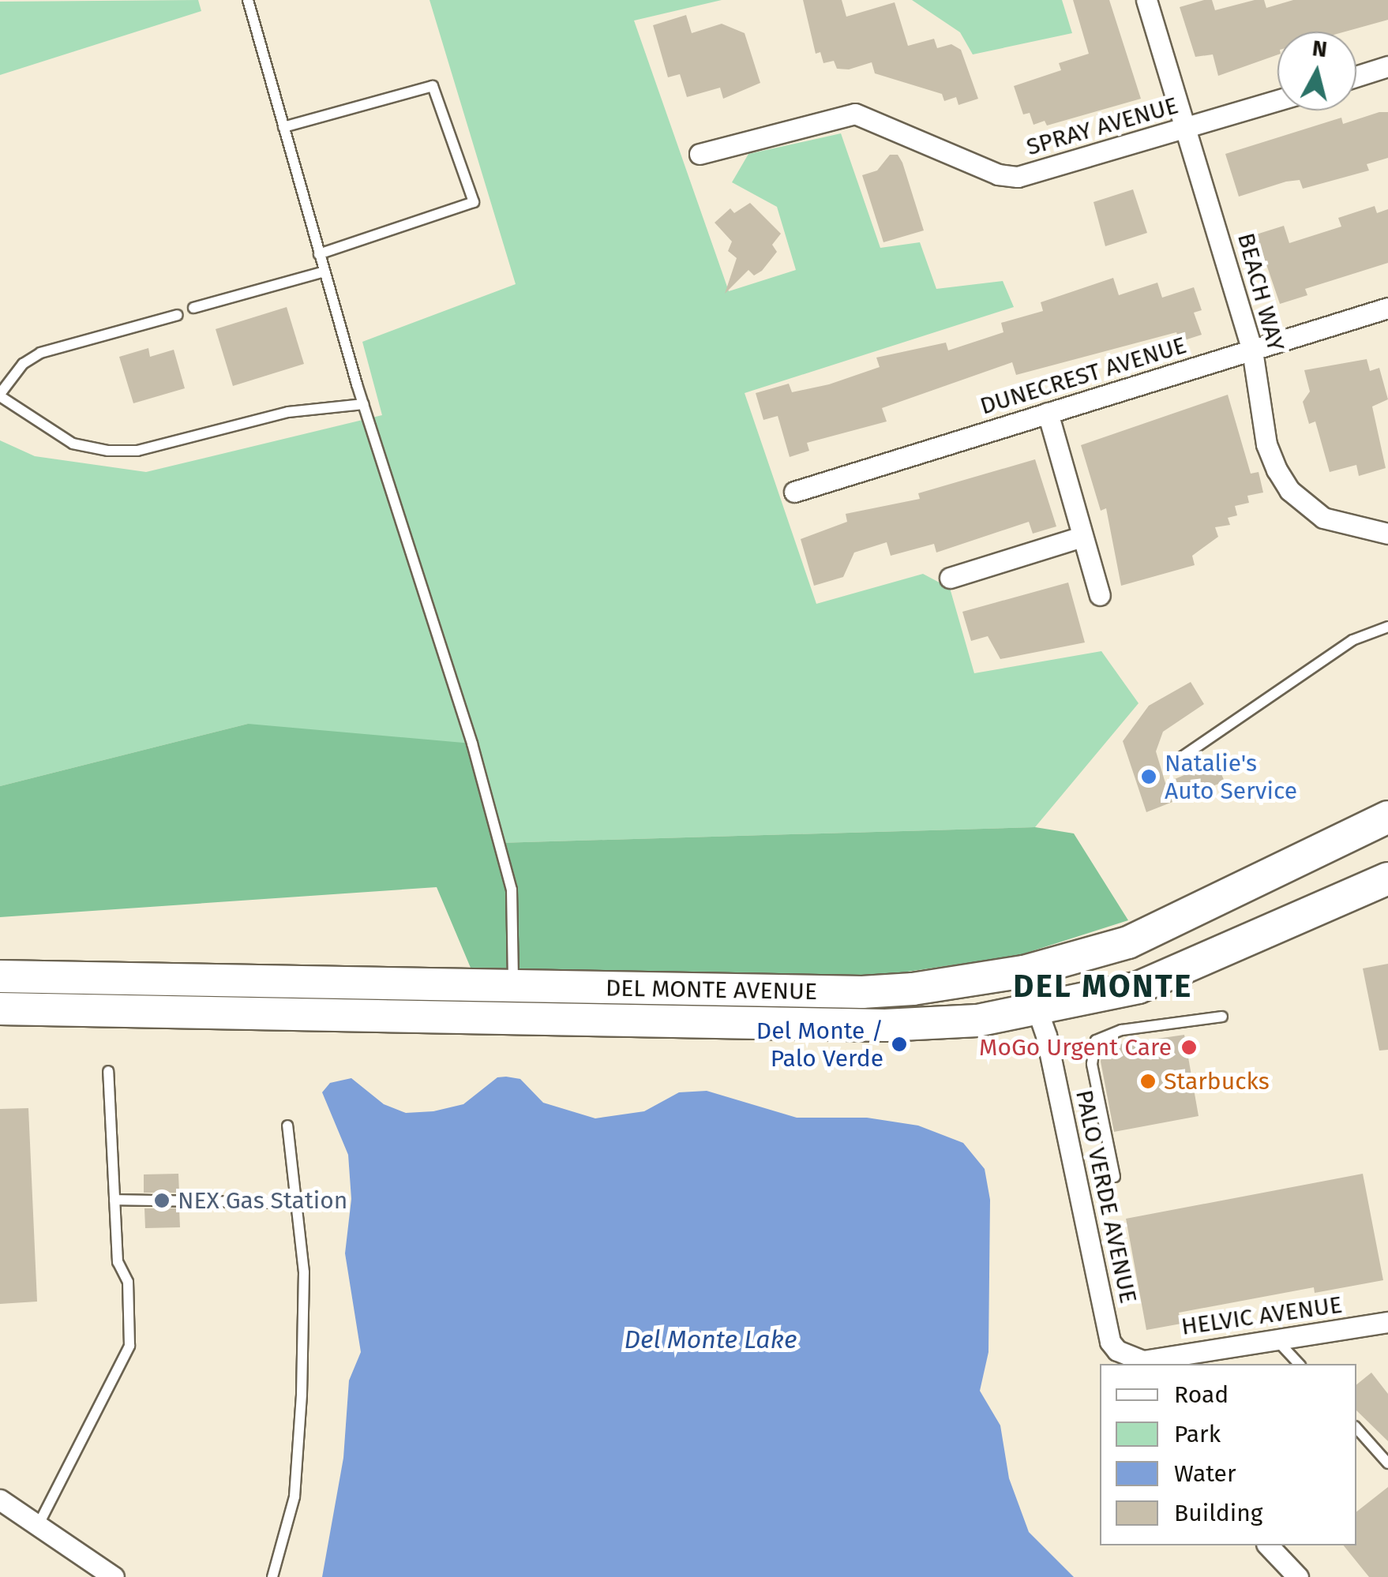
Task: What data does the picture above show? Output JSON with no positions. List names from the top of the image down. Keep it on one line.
{"streets":{"main road":["DEL MONTE AVENUE"],"street":["SPRAY AVENUE","BEACH WAY","DUNECREST AVENUE","PALO VERDE AVENUE","HELVIC AVENUE"]},"crossings":[["SPRAY AVENUE","BEACH WAY"],["BEACH WAY","DUNECREST AVENUE"],["DEL MONTE AVENUE","PALO VERDE AVENUE"],["PALO VERDE AVENUE","HELVIC AVENUE"]],"districts":["DEL MONTE"],"water":["Del Monte Lake"],"places":["Natalie's Auto Service","Del Monte / Palo Verde","MoGo Urgent Care","Starbucks","NEX Gas Station"],"legend":["Road","Park","Water","Building"],"north":"top"}
